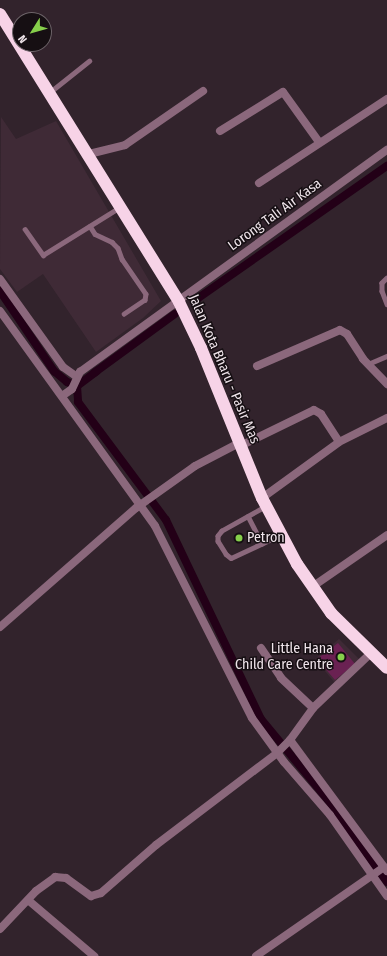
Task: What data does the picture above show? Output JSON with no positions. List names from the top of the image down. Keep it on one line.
{"streets":{"highway":["Jalan Kota Bharu - Pasir Mas"],"street":["Lorong Tali Air Kasa"]},"crossings":[["Lorong Tali Air Kasa","Jalan Kota Bharu - Pasir Mas"]],"places":["Petron","Little Hana Child Care Centre"],"north":"bottom left"}
